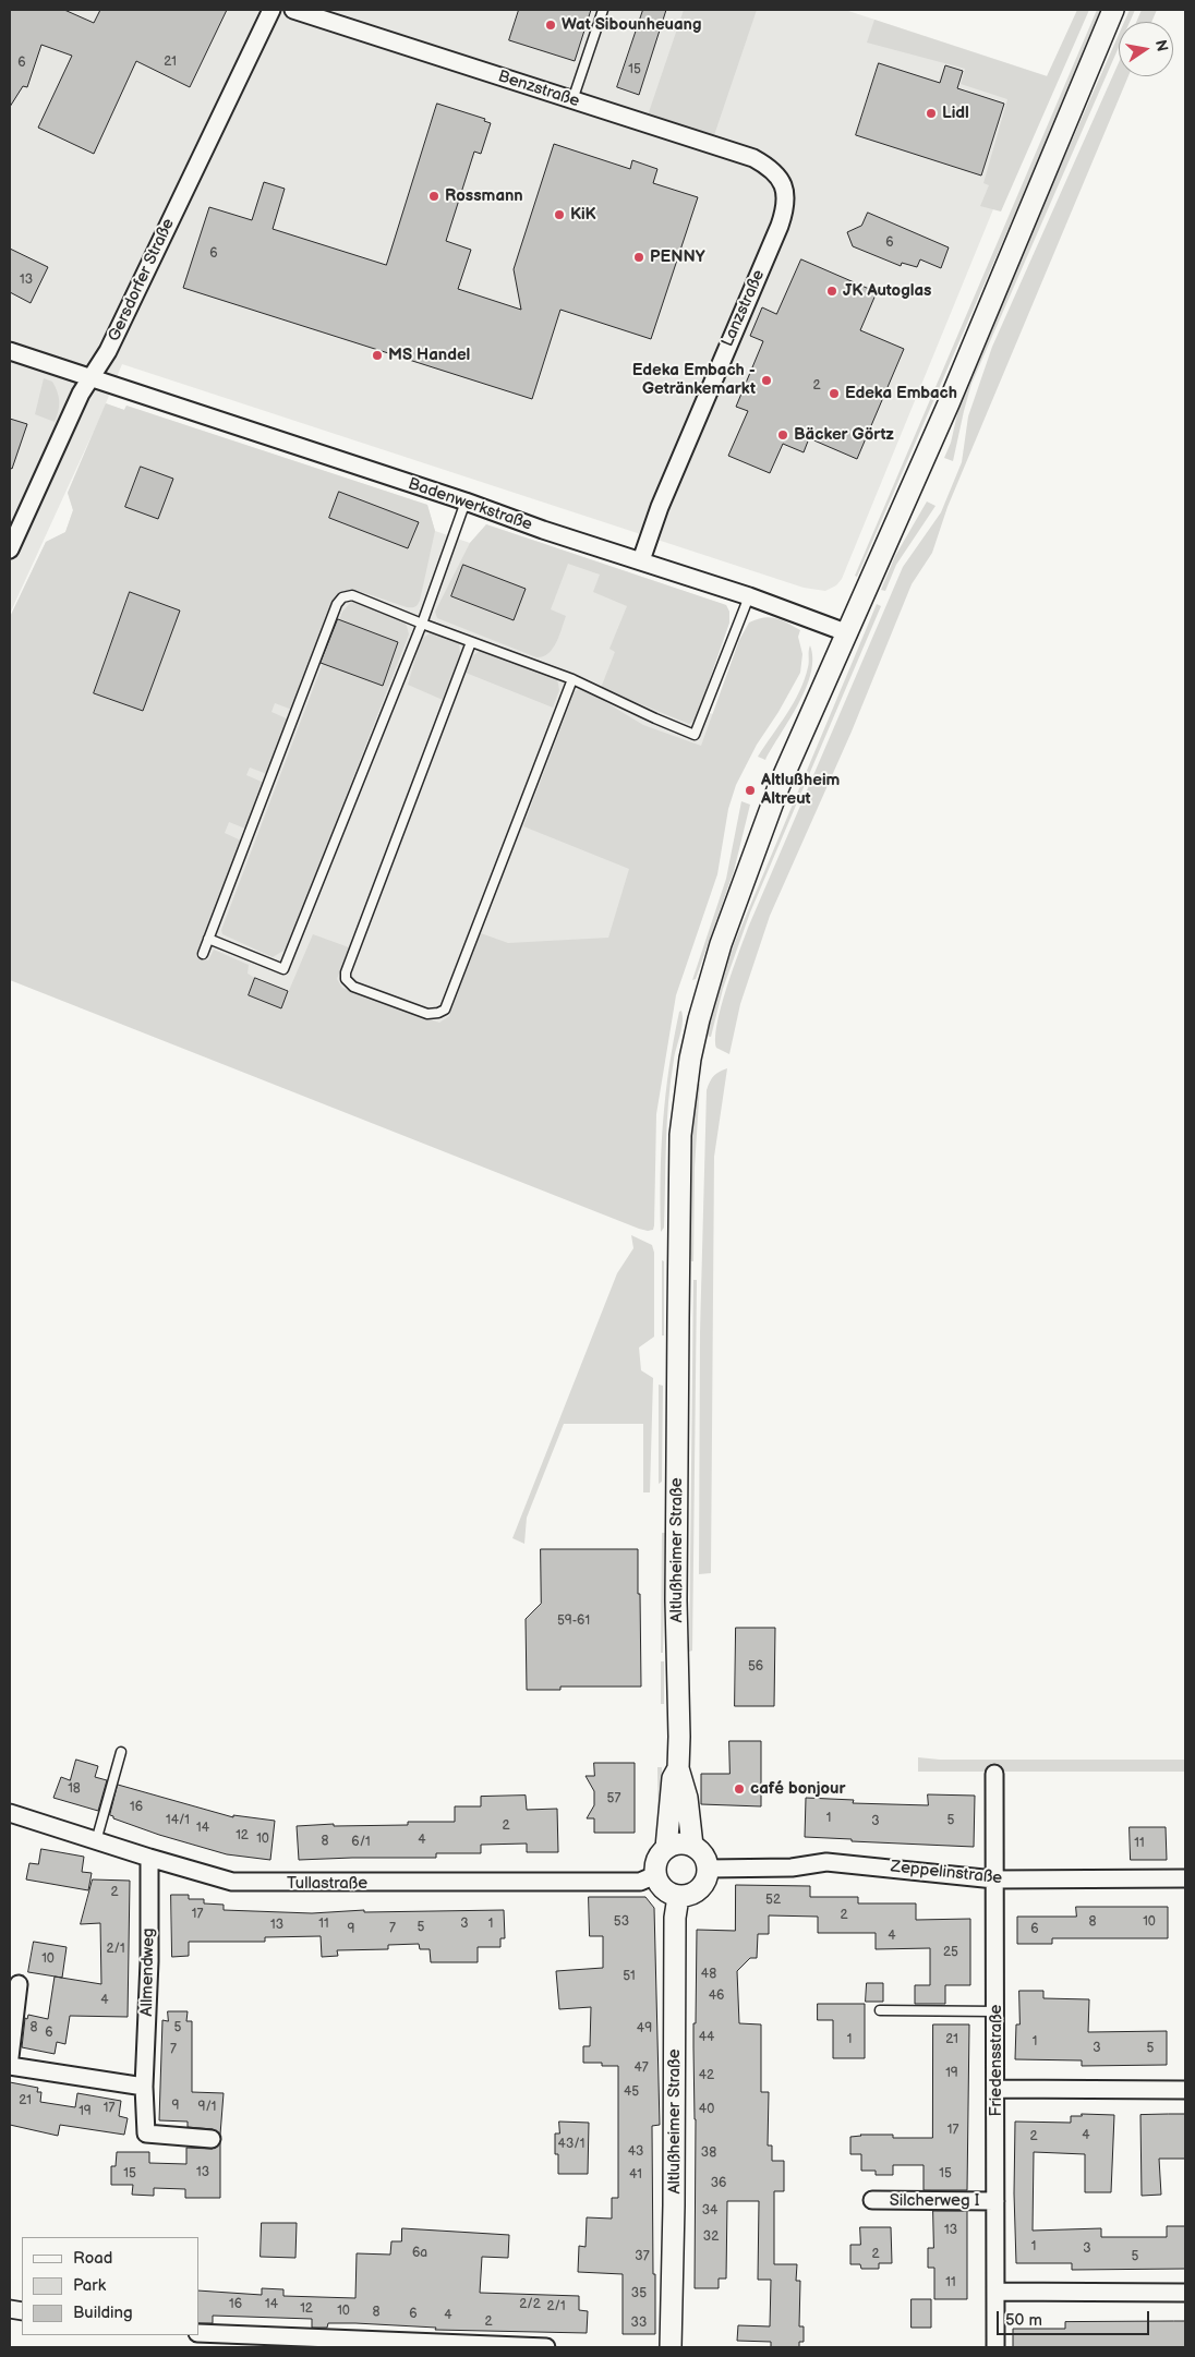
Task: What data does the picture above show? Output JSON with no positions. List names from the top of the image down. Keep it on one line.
{"streets":{"street":["Benzstraße","Gersdorfer Straße","Lanzstraße","Badenwerkstraße","Altlußheimer Straße","Zeppelinstraße","Tullastraße","Allmendweg","Friedensstraße","Silcherweg I"]},"crossings":[["Benzstraße","Lanzstraße"],["Gersdorfer Straße","Badenwerkstraße"],["Lanzstraße","Badenwerkstraße"],["Badenwerkstraße","Altlußheimer Straße"],["Altlußheimer Straße","Zeppelinstraße"],["Altlußheimer Straße","Tullastraße"],["Zeppelinstraße","Tullastraße"],["Zeppelinstraße","Friedensstraße"],["Tullastraße","Allmendweg"],["Friedensstraße","Silcherweg I"]],"places":["Wat Sibounheuang","Lidl","Rossmann","KiK","PENNY","JK Autoglas","MS Handel","Edeka Embach - Getränkemarkt","Edeka Embach","Bäcker Görtz","Altlußheim Altreut","café bonjour"],"house_numbers":["21","6","15","6","6","13","2","59-61","56","18","57","16","1","14/1","5","3","2","14","12","10","4","8","6/1","11","2","52","17","2","53","8","10","11","3","1","13","5","7","9","6","4","2/1","25","10","48","51","46","4","8","5","49","6","44","1","21","1","3","5","7","47","19","42","45","21","9","9/1","17","40","19","17","4","2","43/1","43","38","13","15","15","41","36","34","13","32","1","3","6a","2","37","5","11","35","16","14","2/2","2/1","12","10","8","6","4","2","33"],"legend":["Road","Park","Building"],"scale_bar":"50 m","north":"right"}
